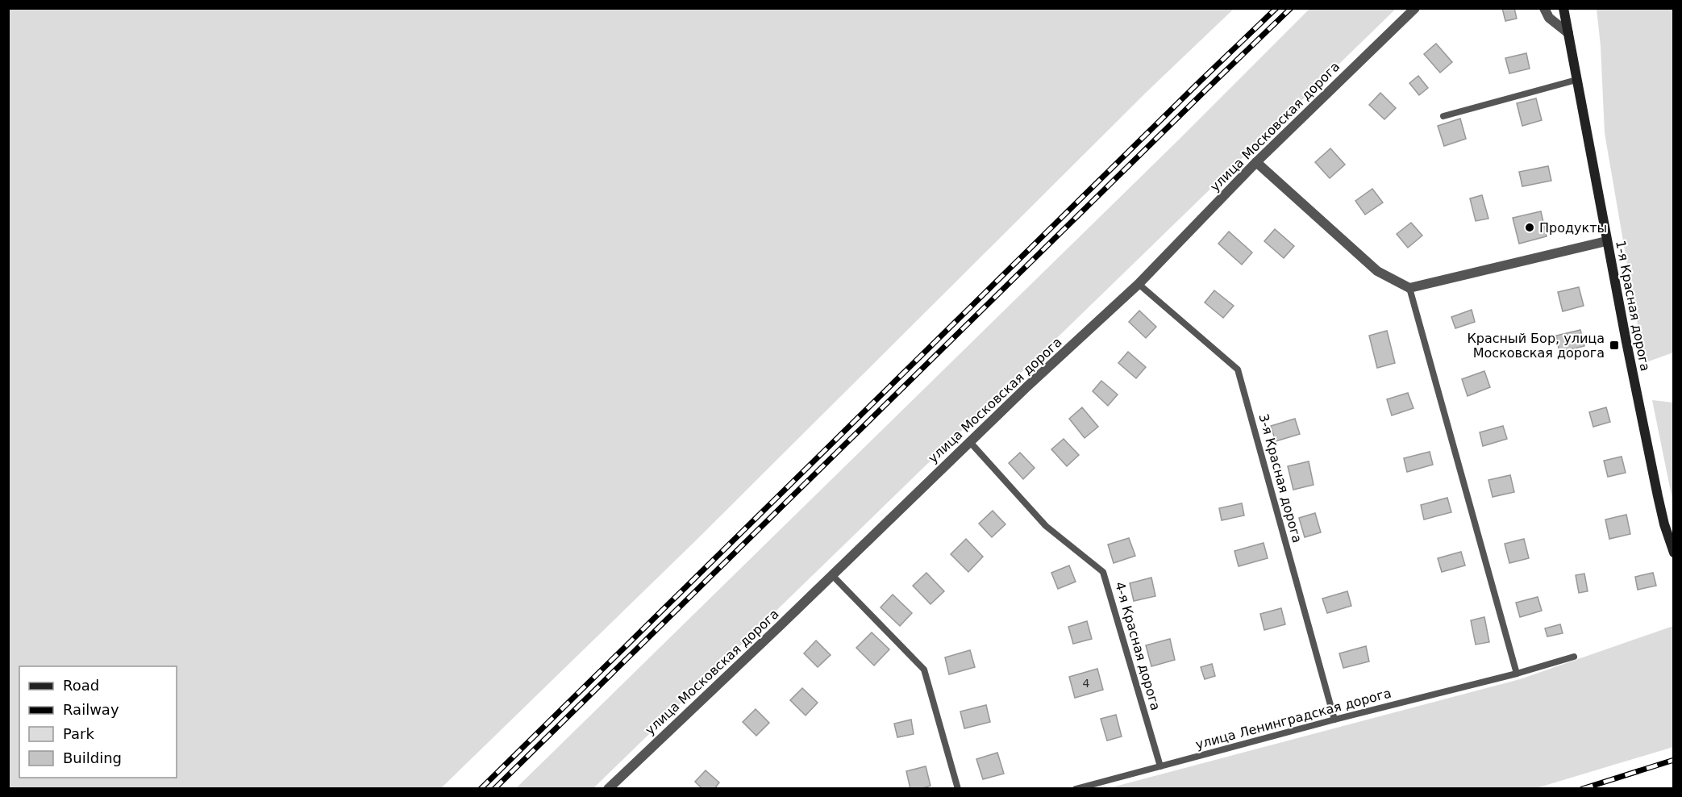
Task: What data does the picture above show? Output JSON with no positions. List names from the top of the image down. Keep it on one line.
{"streets":{"main road":["1-я Красная дорога"],"street":["улица Московская дорога"],"lane":["3-я Красная дорога","4-я Красная дорога","улица Ленинградская дорога"]},"crossings":[["улица Московская дорога","3-я Красная дорога"],["улица Московская дорога","4-я Красная дорога"],["3-я Красная дорога","улица Ленинградская дорога"],["4-я Красная дорога","улица Ленинградская дорога"]],"places":{"other":["Продукты"],"transit":["Красный Бор, улица Московская дорога"]},"house_numbers":["4"],"legend":["Road","Railway","Park","Building"]}
